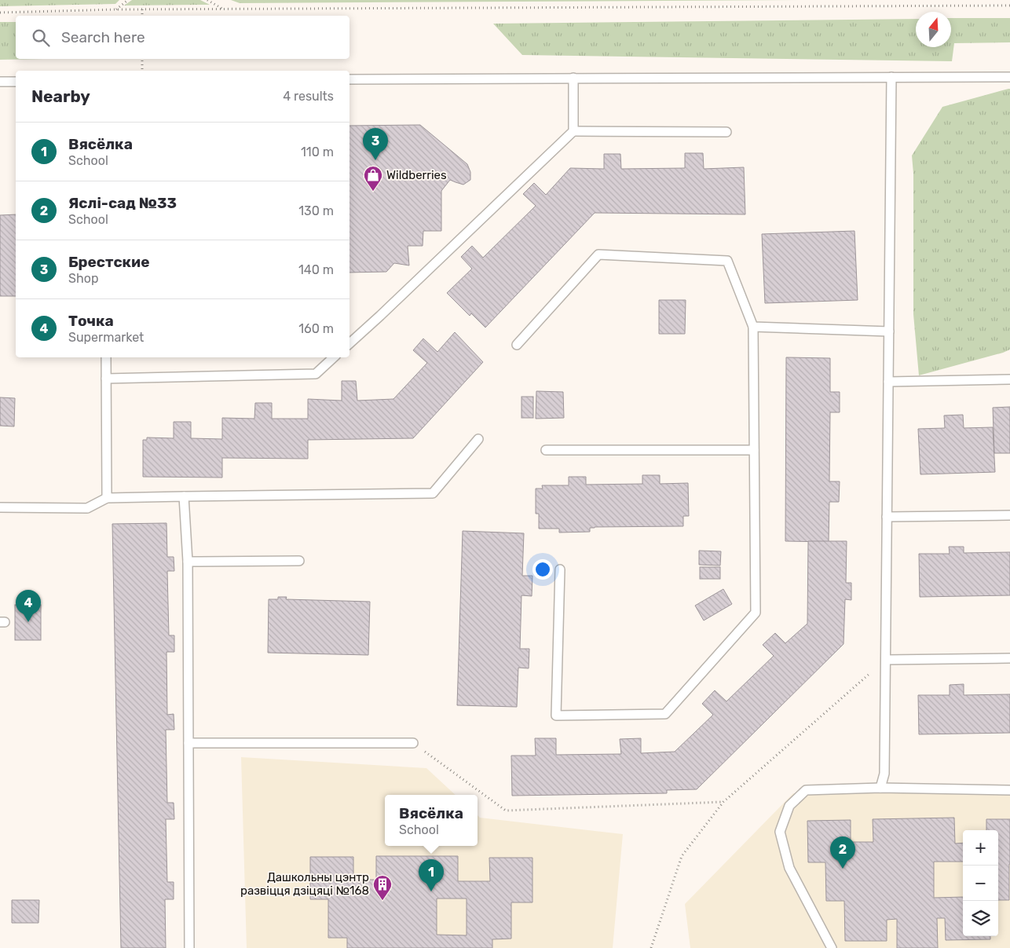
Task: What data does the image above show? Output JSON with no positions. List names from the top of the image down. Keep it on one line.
{"places":{"shop":["Wildberries"],"building":["Дашкольны цэнтр развіцця дзіцяці №168"]},"north":"top","page":{"search":"Search here","heading":["Nearby","4 results"],"list":[{"mark":"1","name":"Вясёлка","note":"School","value":"110 m"},{"mark":"2","name":"Яслі-сад №33","note":"School","value":"130 m"},{"mark":"3","name":"Брестские","note":"Shop","value":"140 m"},{"mark":"4","name":"Точка","note":"Supermarket","value":"160 m"}],"pins":["3","4","2","1"],"popup":["Вясёлка","School"],"map_buttons":["+","−"]}}
